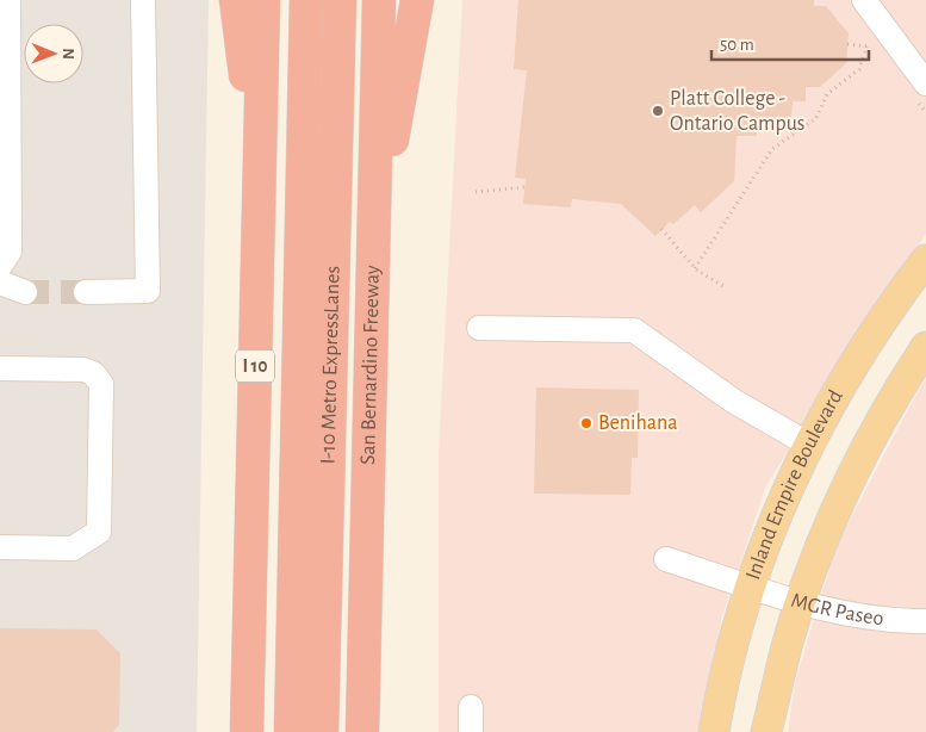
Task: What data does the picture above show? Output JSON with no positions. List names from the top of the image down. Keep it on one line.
{"streets":{"highway":["I 10","I-10 Metro ExpressLanes","San Bernardino Freeway"],"main road":["Inland Empire Boulevard"],"lane":["MGR Paseo"]},"crossings":[["Inland Empire Boulevard","MGR Paseo"]],"places":["Platt College - Ontario Campus","Benihana"],"scale_bar":"50 m","north":"right"}
